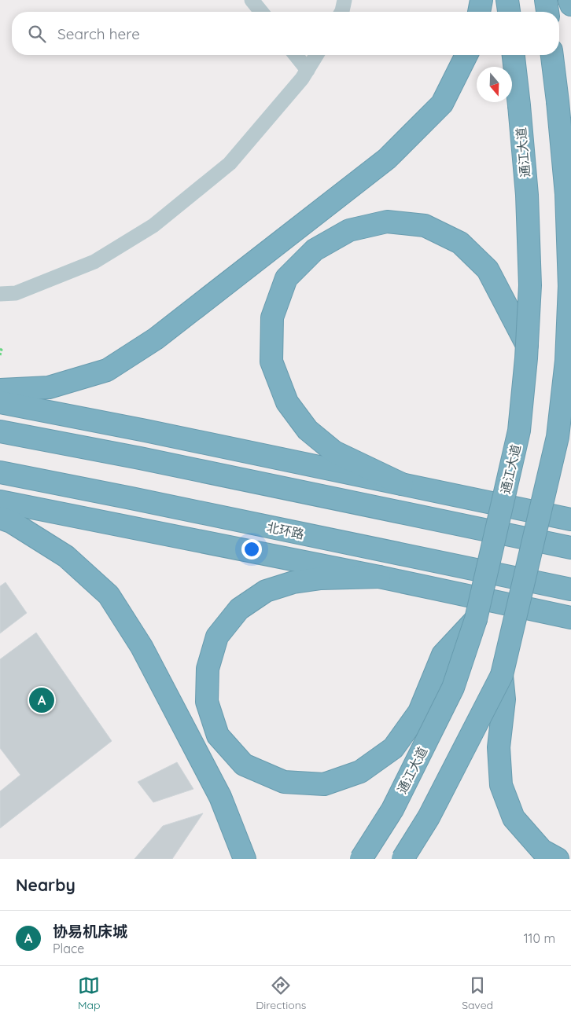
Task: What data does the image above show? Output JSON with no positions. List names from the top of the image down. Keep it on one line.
{"streets":{"highway":["通江大道","北环路"]},"north":"bottom","page":{"search":"Search here","pins":"A","heading":"Nearby","list":[{"mark":"A","name":"协易机床城","note":"Place","value":"110 m"}],"nav":["Map","Directions","Saved"]}}
